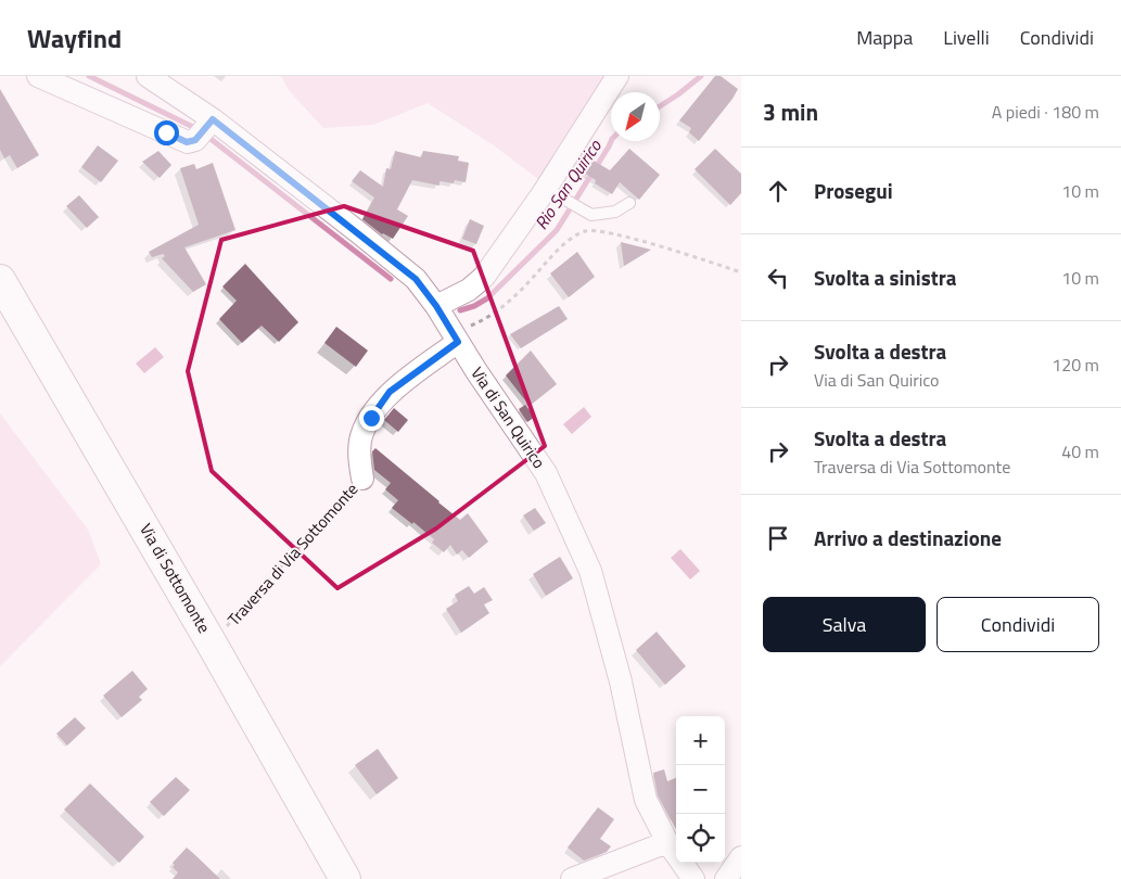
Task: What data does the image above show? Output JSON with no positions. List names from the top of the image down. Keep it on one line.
{"streets":{"main road":["Via di Sottomonte"],"street":["Via di San Quirico","Traversa di Via Sottomonte"]},"crossings":[["Via di San Quirico","Traversa di Via Sottomonte"],["Traversa di Via Sottomonte","Via di Sottomonte"]],"water":["Rio San Quirico"],"north":"bottom left","page":{"header":"Wayfind","nav":["Mappa","Livelli","Condividi"],"heading":["3 min","A piedi · 180 m"],"list":[["Prosegui","10 m"],["Svolta a sinistra","10 m"],["Svolta a destra","Via di San Quirico","120 m"],["Svolta a destra","Traversa di Via Sottomonte","40 m"],"Arrivo a destinazione"],"buttons":["Salva","Condividi"],"map_buttons":["+","−"]}}
